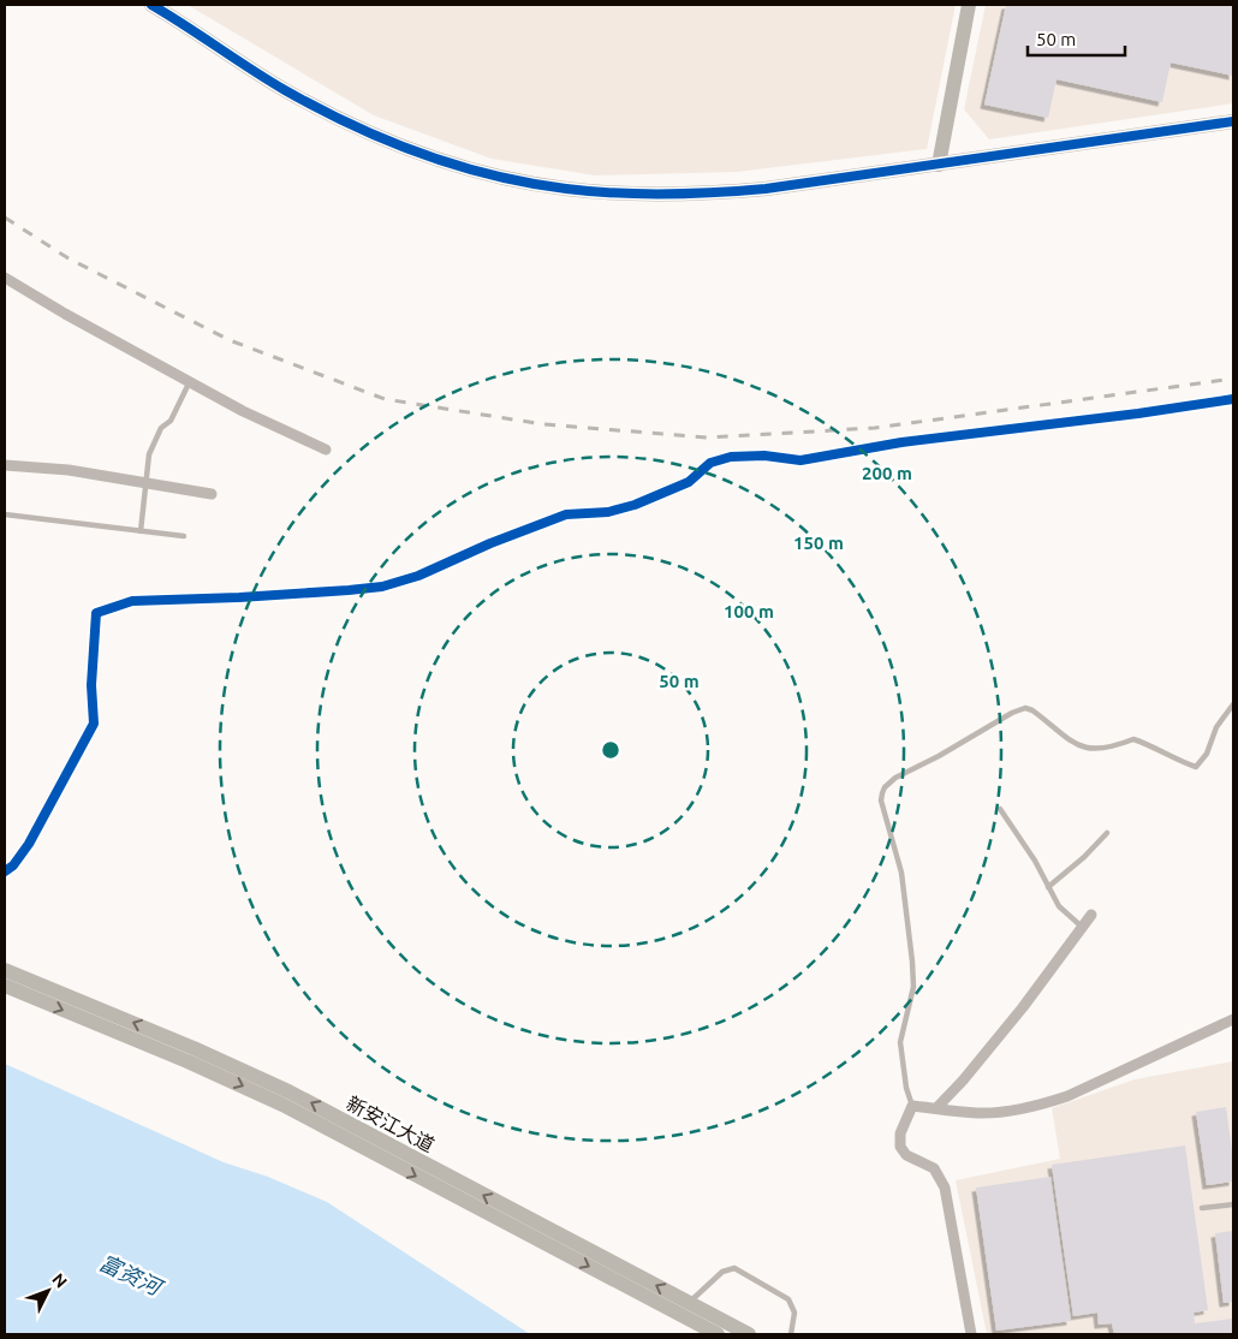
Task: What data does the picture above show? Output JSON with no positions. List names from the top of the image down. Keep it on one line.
{"streets":{"main road":["新安江大道"]},"water":["富资河"],"scale_bar":"50 m","north":"top right","rings":["200 m","150 m","100 m","50 m"]}
